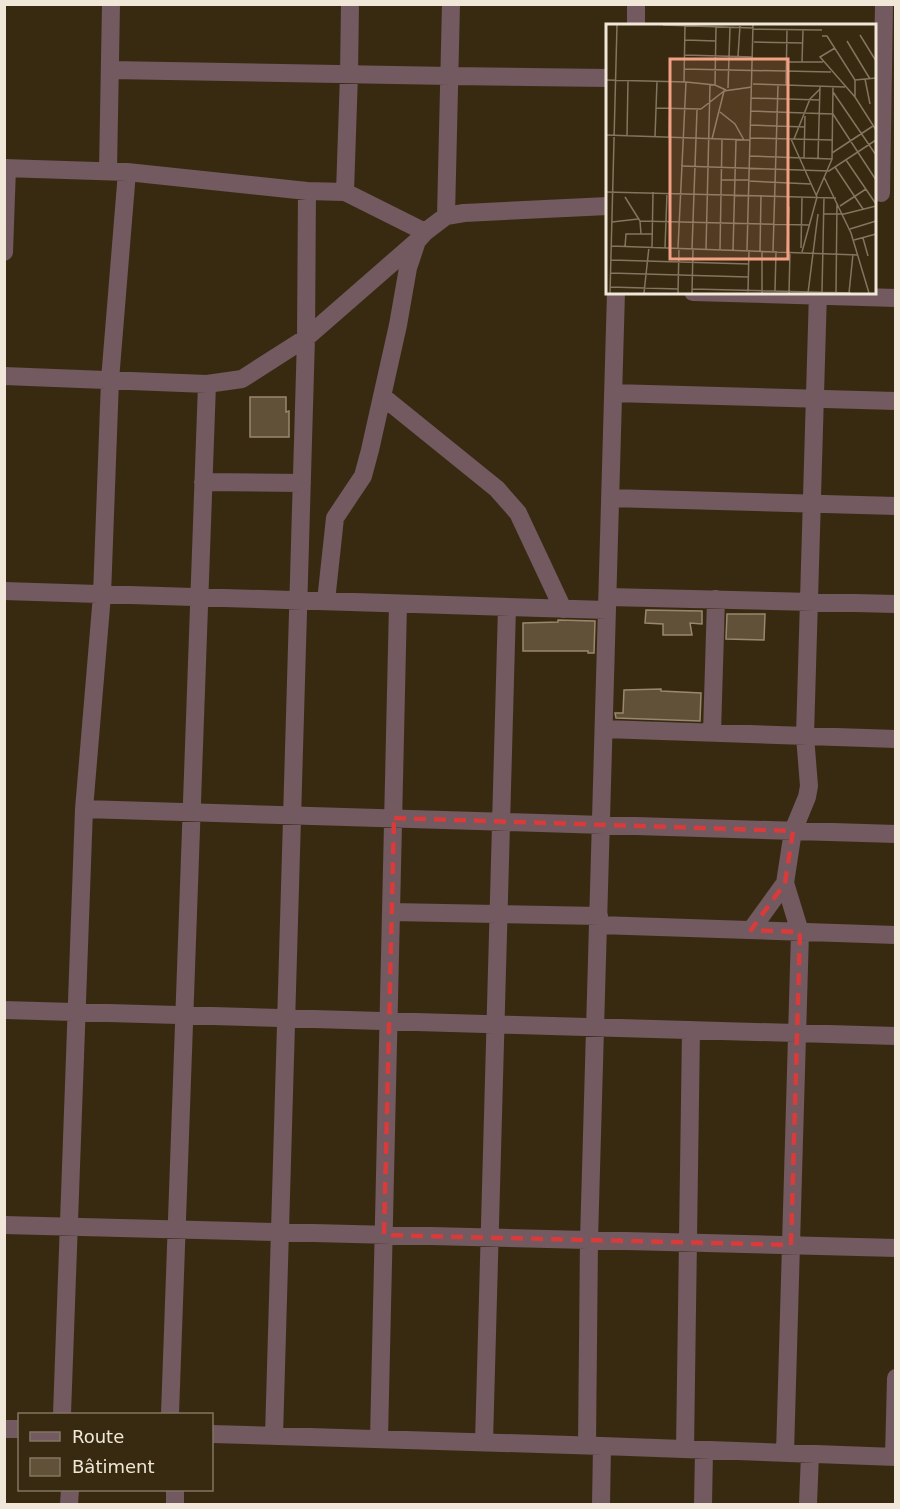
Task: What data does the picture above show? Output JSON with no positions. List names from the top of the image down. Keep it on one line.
{"legend":["Route","Bâtiment"]}
